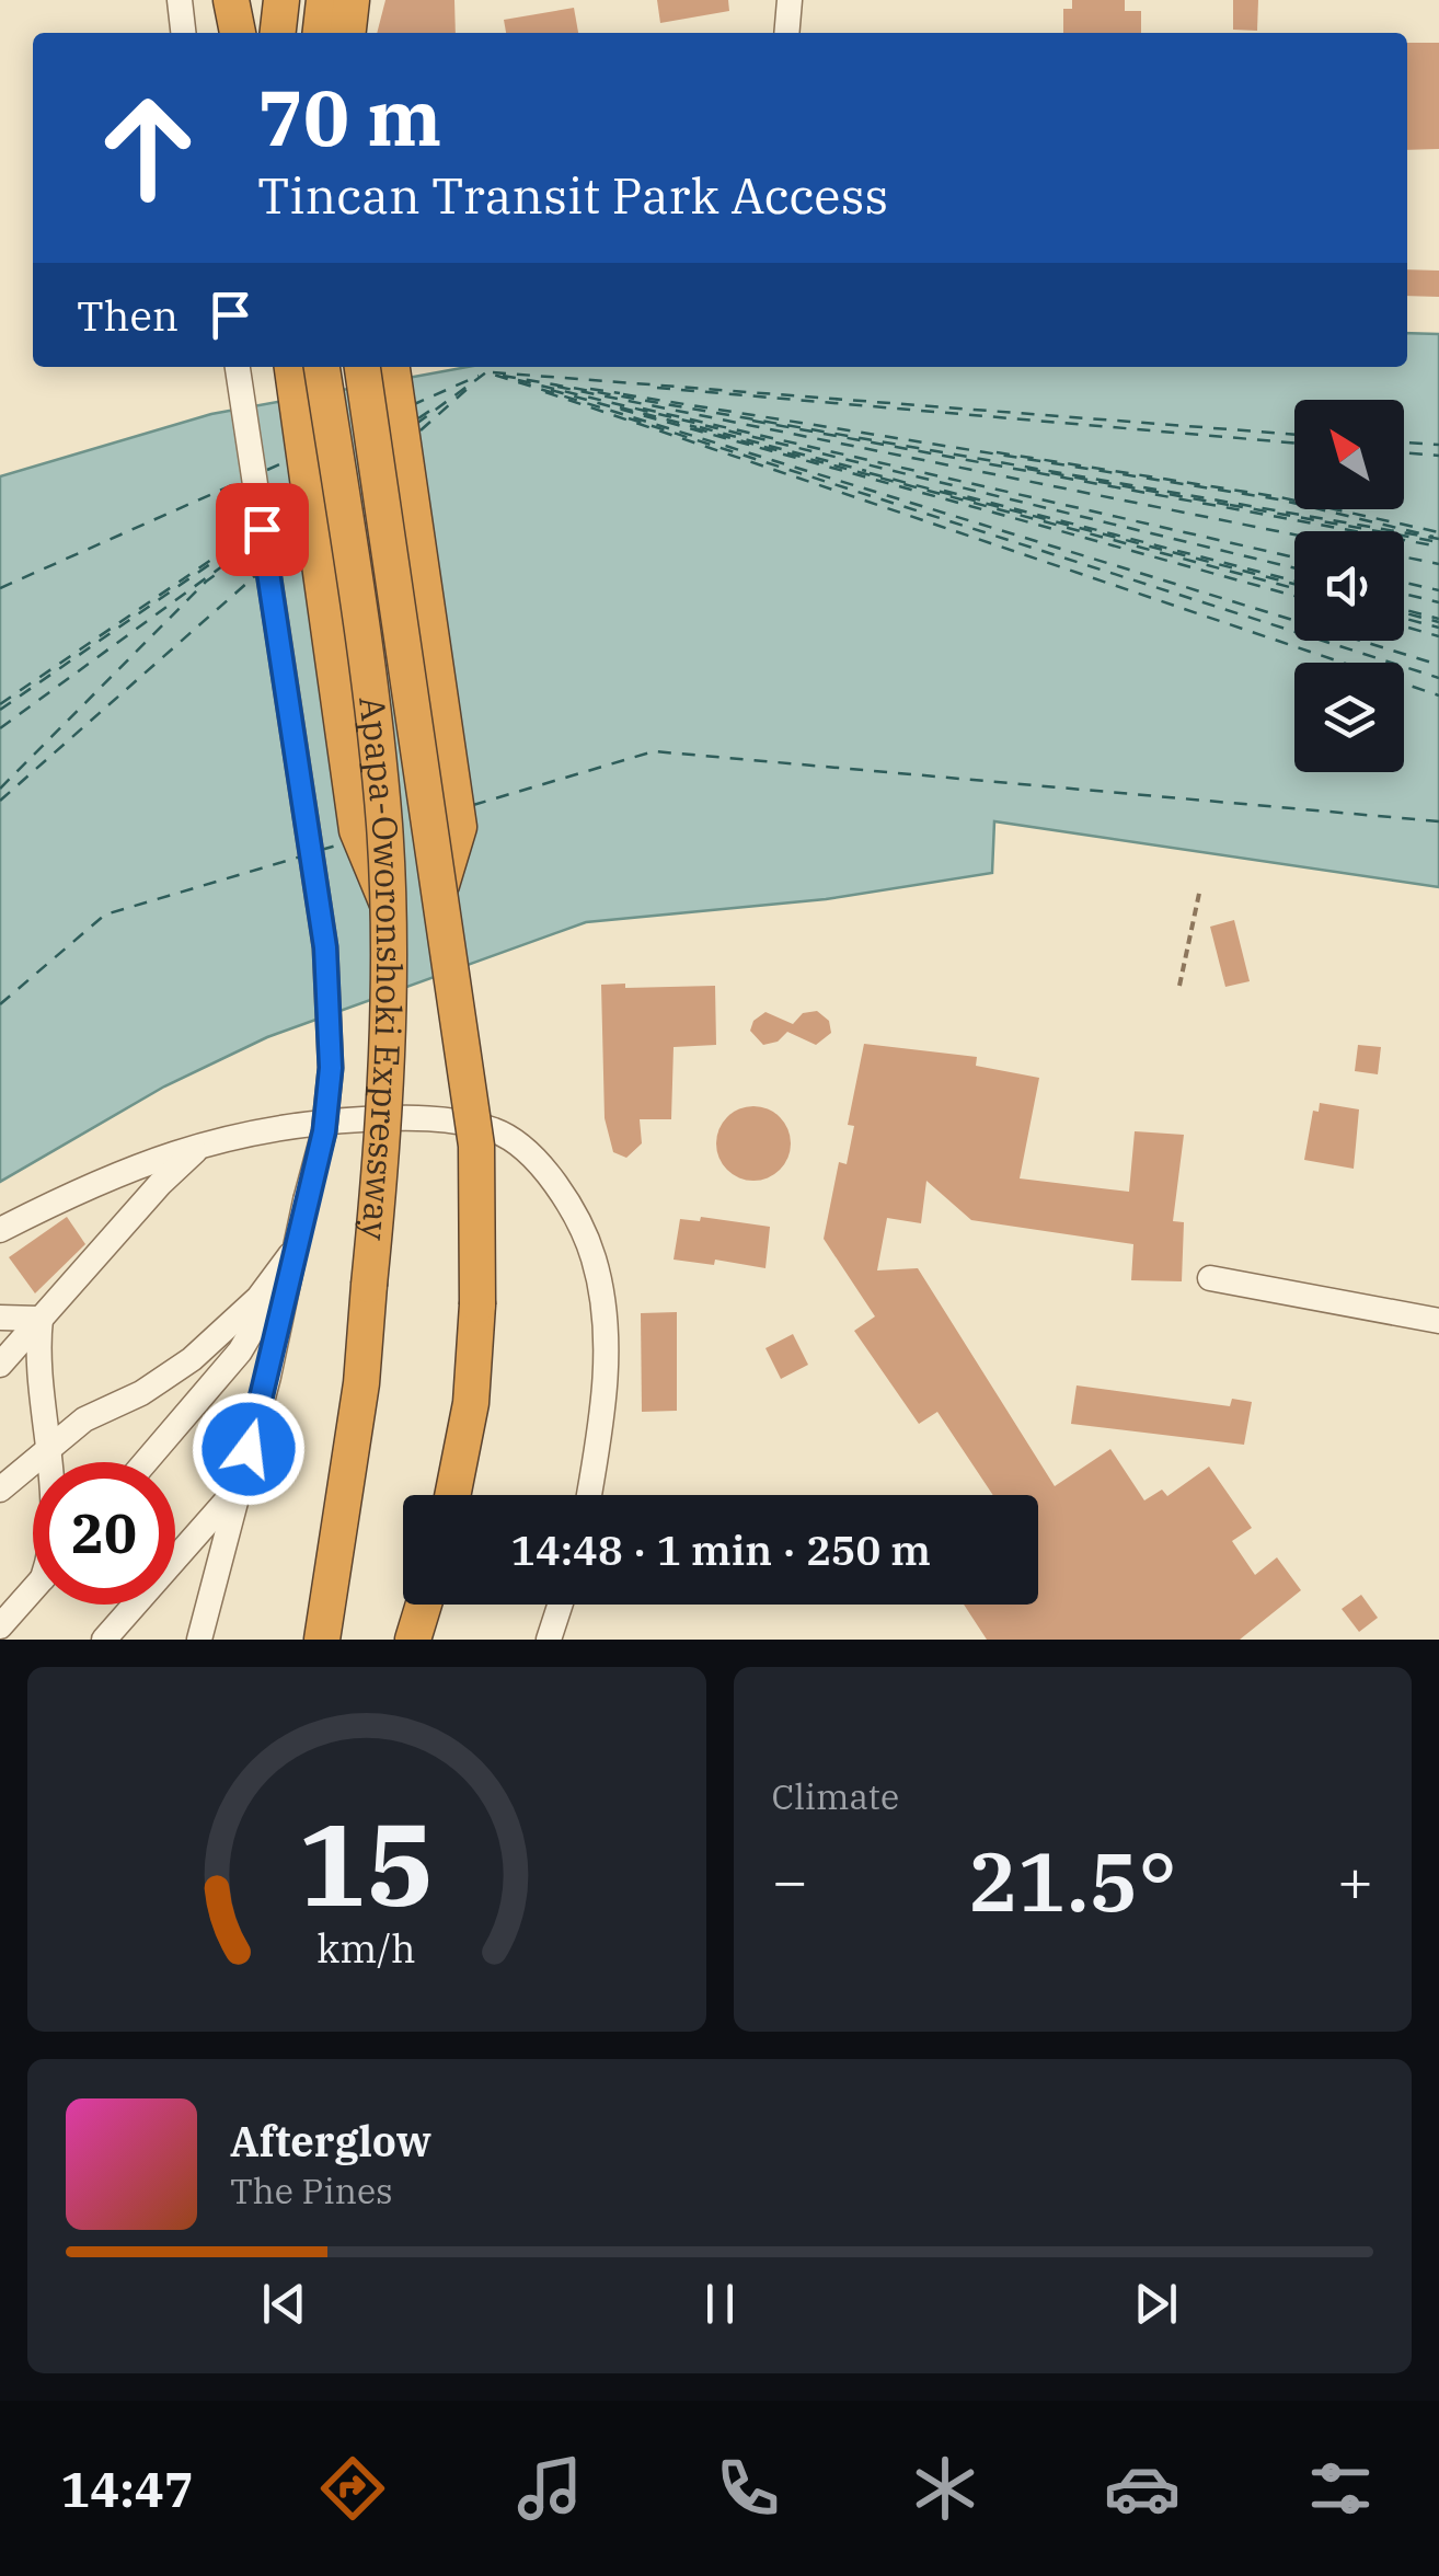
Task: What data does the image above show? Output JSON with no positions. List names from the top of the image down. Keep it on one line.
{"streets":{"highway":["Apapa-Oworonshoki Expressway"]},"north":"top left","page":{"turn":["70 m","Tincan Transit Park Access"],"then":"Then","limit":"20","trip":"14:48 · 1 min · 250 m","tile":"Climate","heat":["−","21.5°","+"],"song":["Afterglow","The Pines"],"tabs":"14:47","gauge":["15","km/h"]}}
